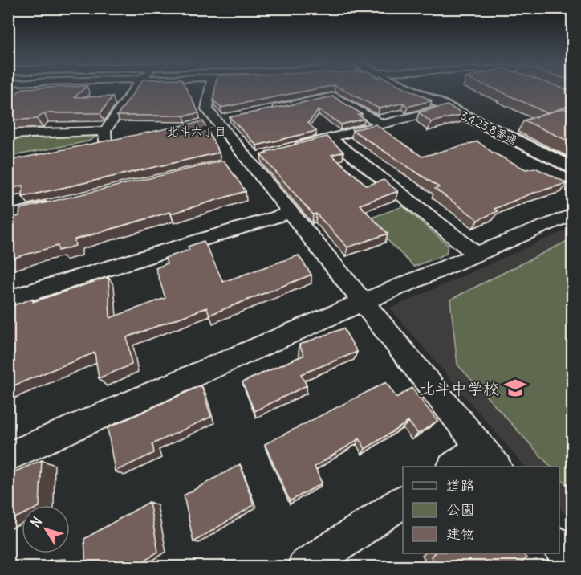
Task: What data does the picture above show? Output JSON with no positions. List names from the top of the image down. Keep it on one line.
{"streets":{"main road":["3.4.23 8番通"]},"districts":["北斗六丁目"],"places":{"school or university":["北斗中学校"]},"legend":["道路","公園","建物"],"north":"top left"}
